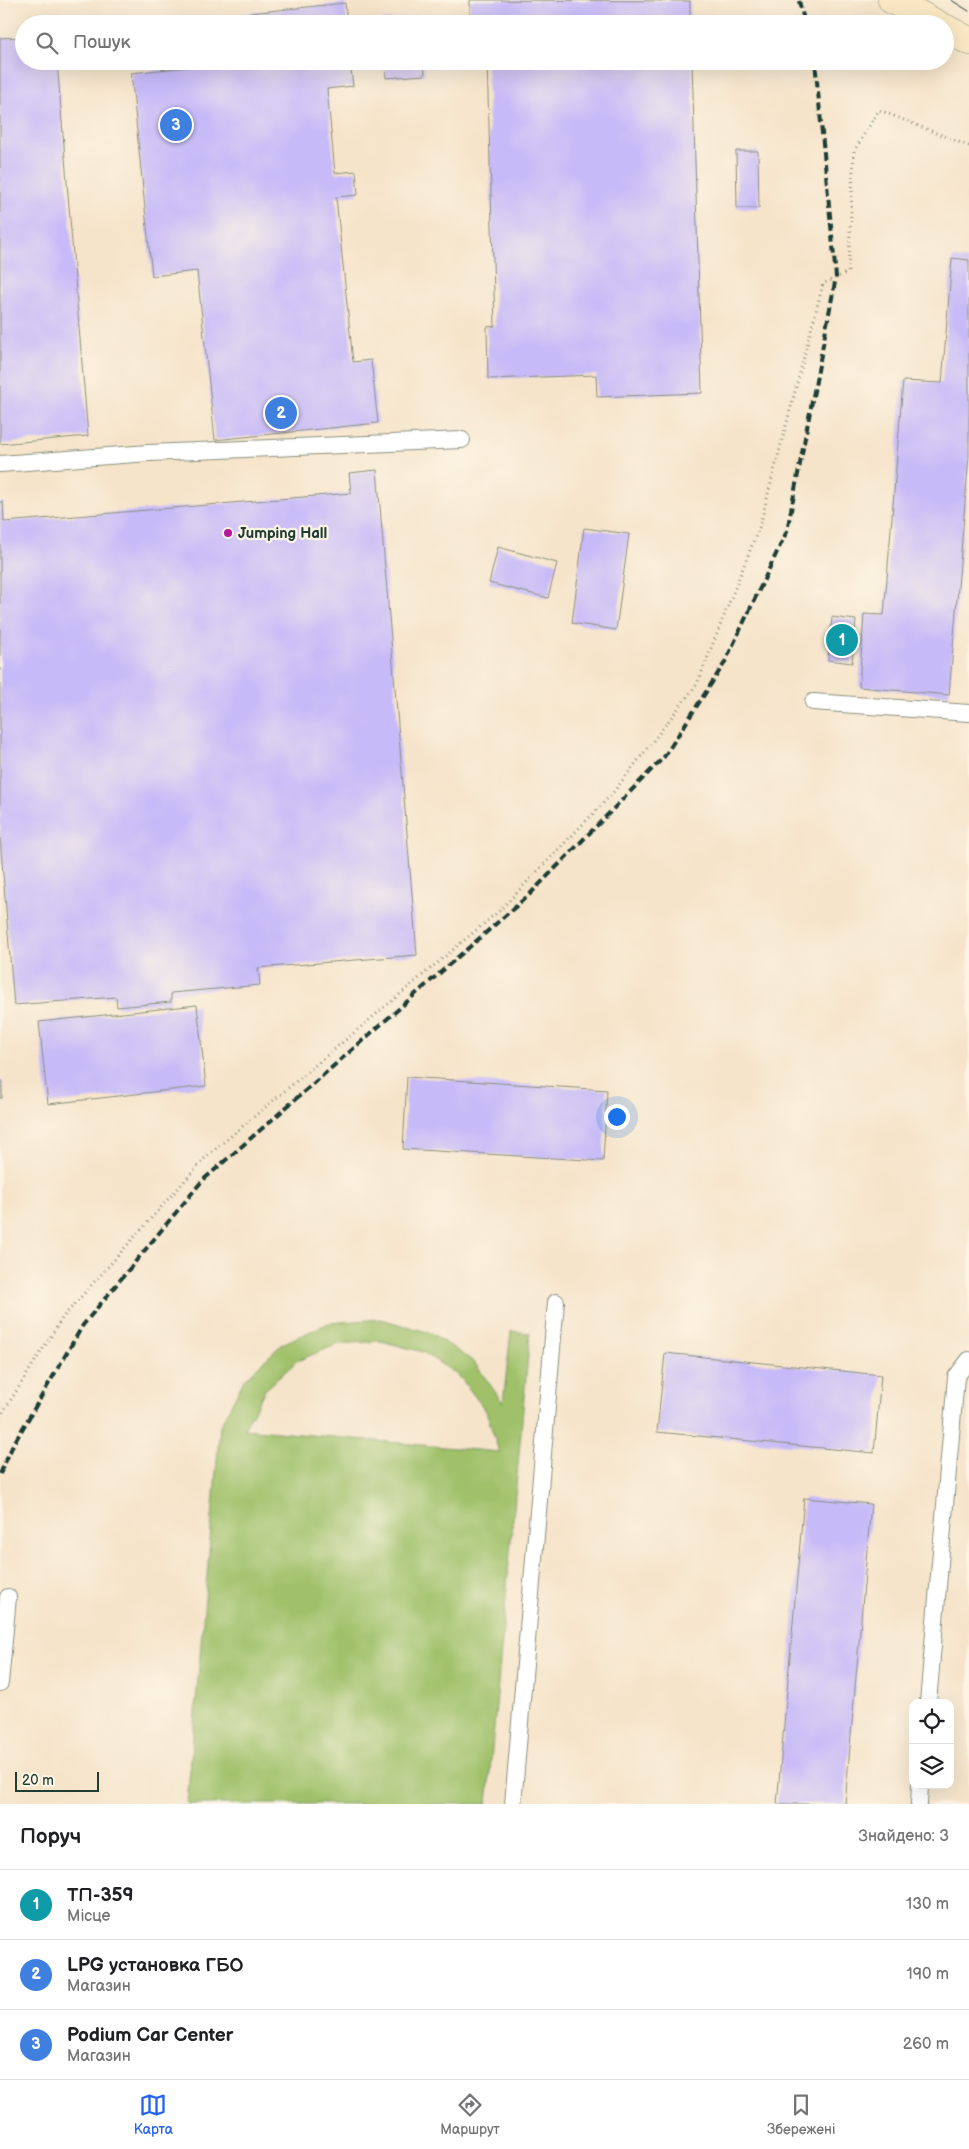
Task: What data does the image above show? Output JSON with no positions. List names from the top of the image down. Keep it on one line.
{"places":["Jumping Hall"],"scale_bar":"20 m","page":{"search":"Пошук","pins":["3","2","1"],"scale":"20 m","heading":["Поруч","Знайдено: 3"],"list":[{"mark":"1","name":"ТП-359","note":"Місце","value":"130 m"},{"mark":"2","name":"LPG установка ГБО","note":"Магазин","value":"190 m"},{"mark":"3","name":"Podium Car Center","note":"Магазин","value":"260 m"}],"nav":["Карта","Маршрут","Збережені"]}}
